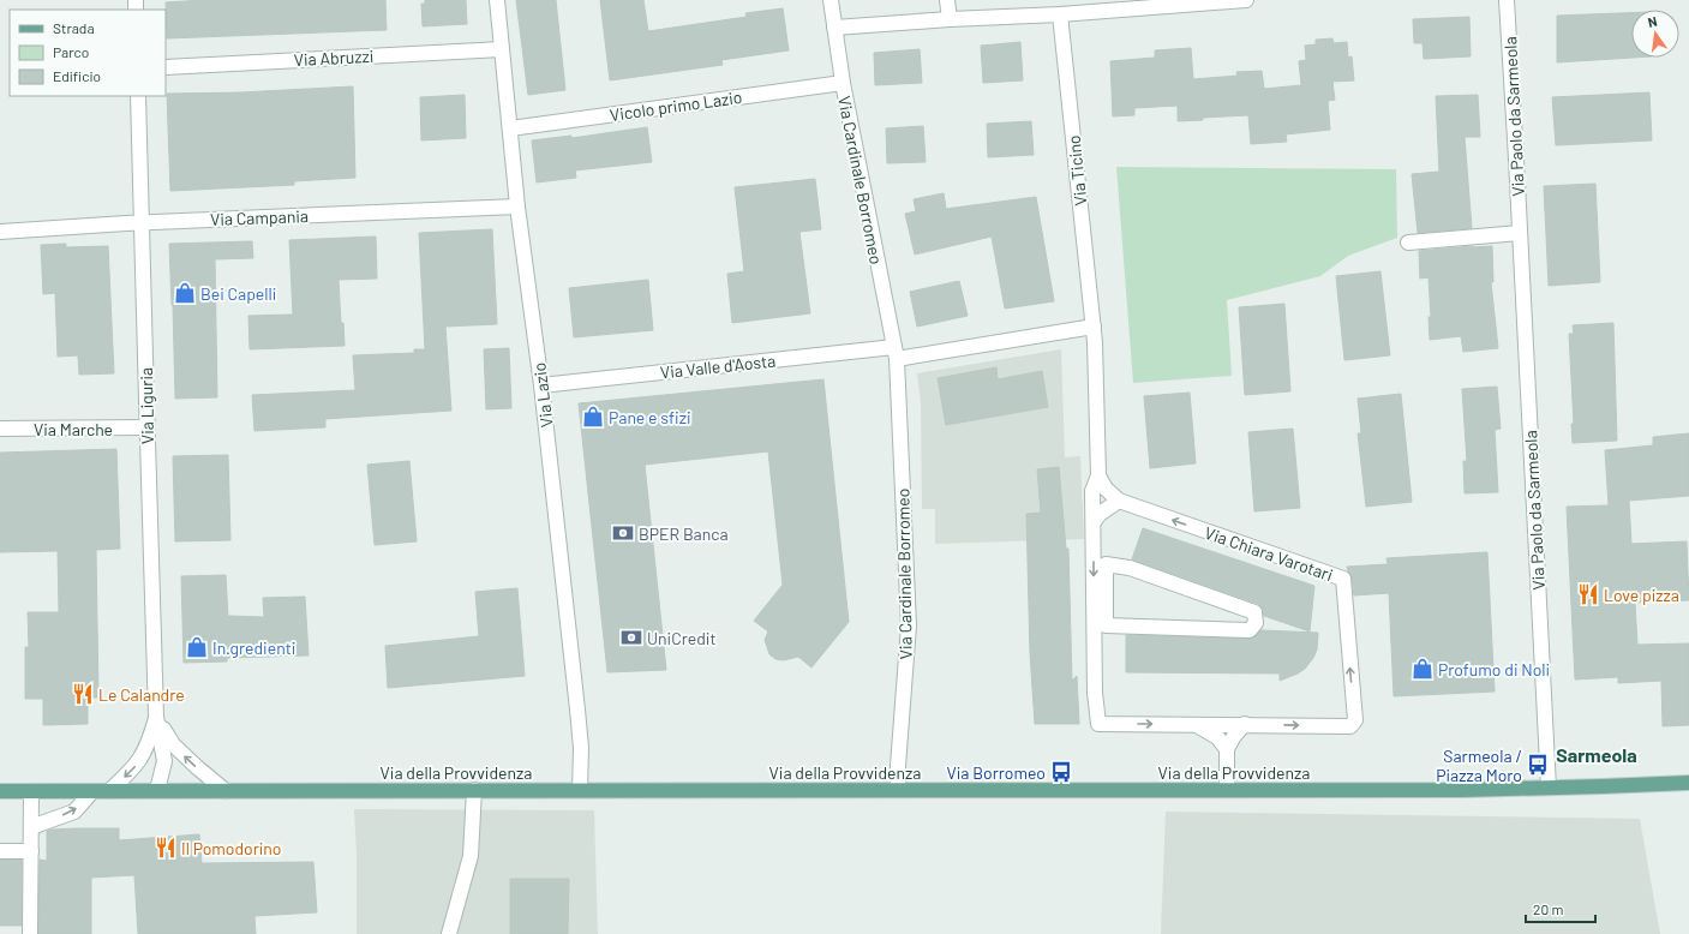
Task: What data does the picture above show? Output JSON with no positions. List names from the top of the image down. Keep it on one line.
{"streets":{"main road":["Via della Provvidenza"],"street":["Via Abruzzi","Vicolo primo Lazio","Via Paolo da Sarmeola","Via Ticino","Via Cardinale Borromeo","Via Campania","Via Valle d'Aosta","Via Lazio","Via Liguria","Via Marche","Via Chiara Varotari"]},"crossings":[["Via Abruzzi","Via Lazio"],["Vicolo primo Lazio","Via Cardinale Borromeo"],["Vicolo primo Lazio","Via Lazio"],["Via Paolo da Sarmeola","Via della Provvidenza"],["Via Ticino","Via Chiara Varotari"],["Via Cardinale Borromeo","Via Valle d'Aosta"],["Via Cardinale Borromeo","Via della Provvidenza"],["Via Campania","Via Lazio"],["Via Campania","Via Liguria"],["Via Valle d'Aosta","Via Lazio"],["Via Lazio","Via della Provvidenza"],["Via Liguria","Via Marche"],["Via Liguria","Via della Provvidenza"]],"districts":["Sarmeola"],"places":{"shop":["Bei Capelli","Pane e sfizi","In.gredienti","Profumo di Noli"],"bank":["BPER Banca","UniCredit"],"restaurant":["Love pizza","Le Calandre","Il Pomodorino"],"bus stop":["Sarmeola / Piazza Moro","Via Borromeo"]},"legend":["Strada","Parco","Edificio"],"scale_bar":"20 m","north":"top"}
